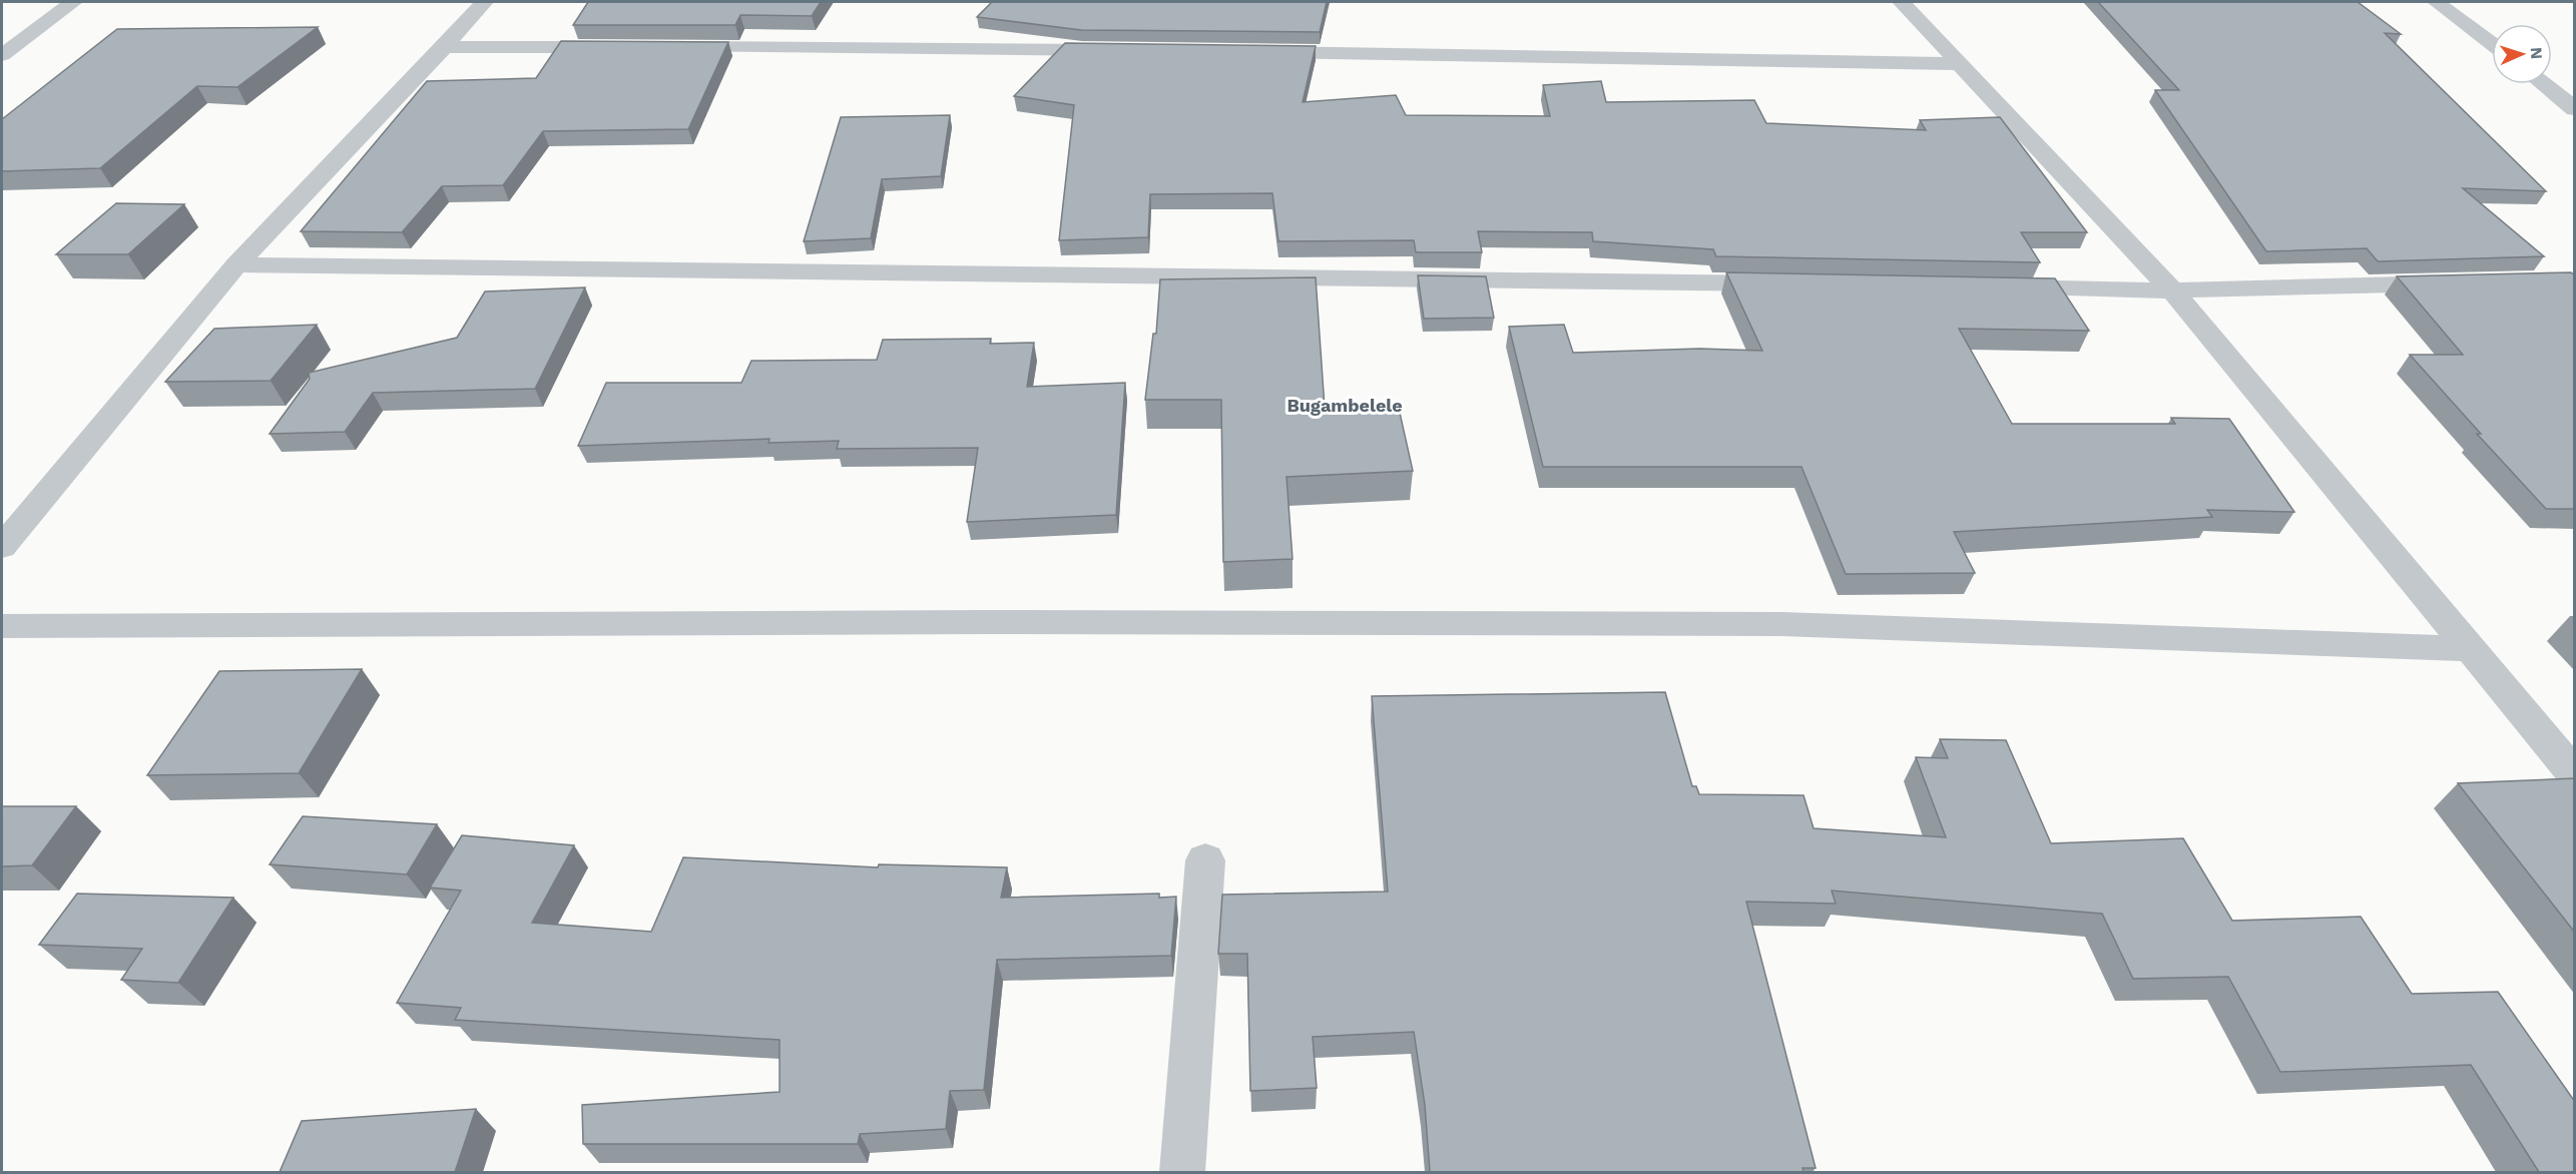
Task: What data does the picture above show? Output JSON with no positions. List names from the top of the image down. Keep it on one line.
{"districts":["Bugambelele"],"north":"right"}
